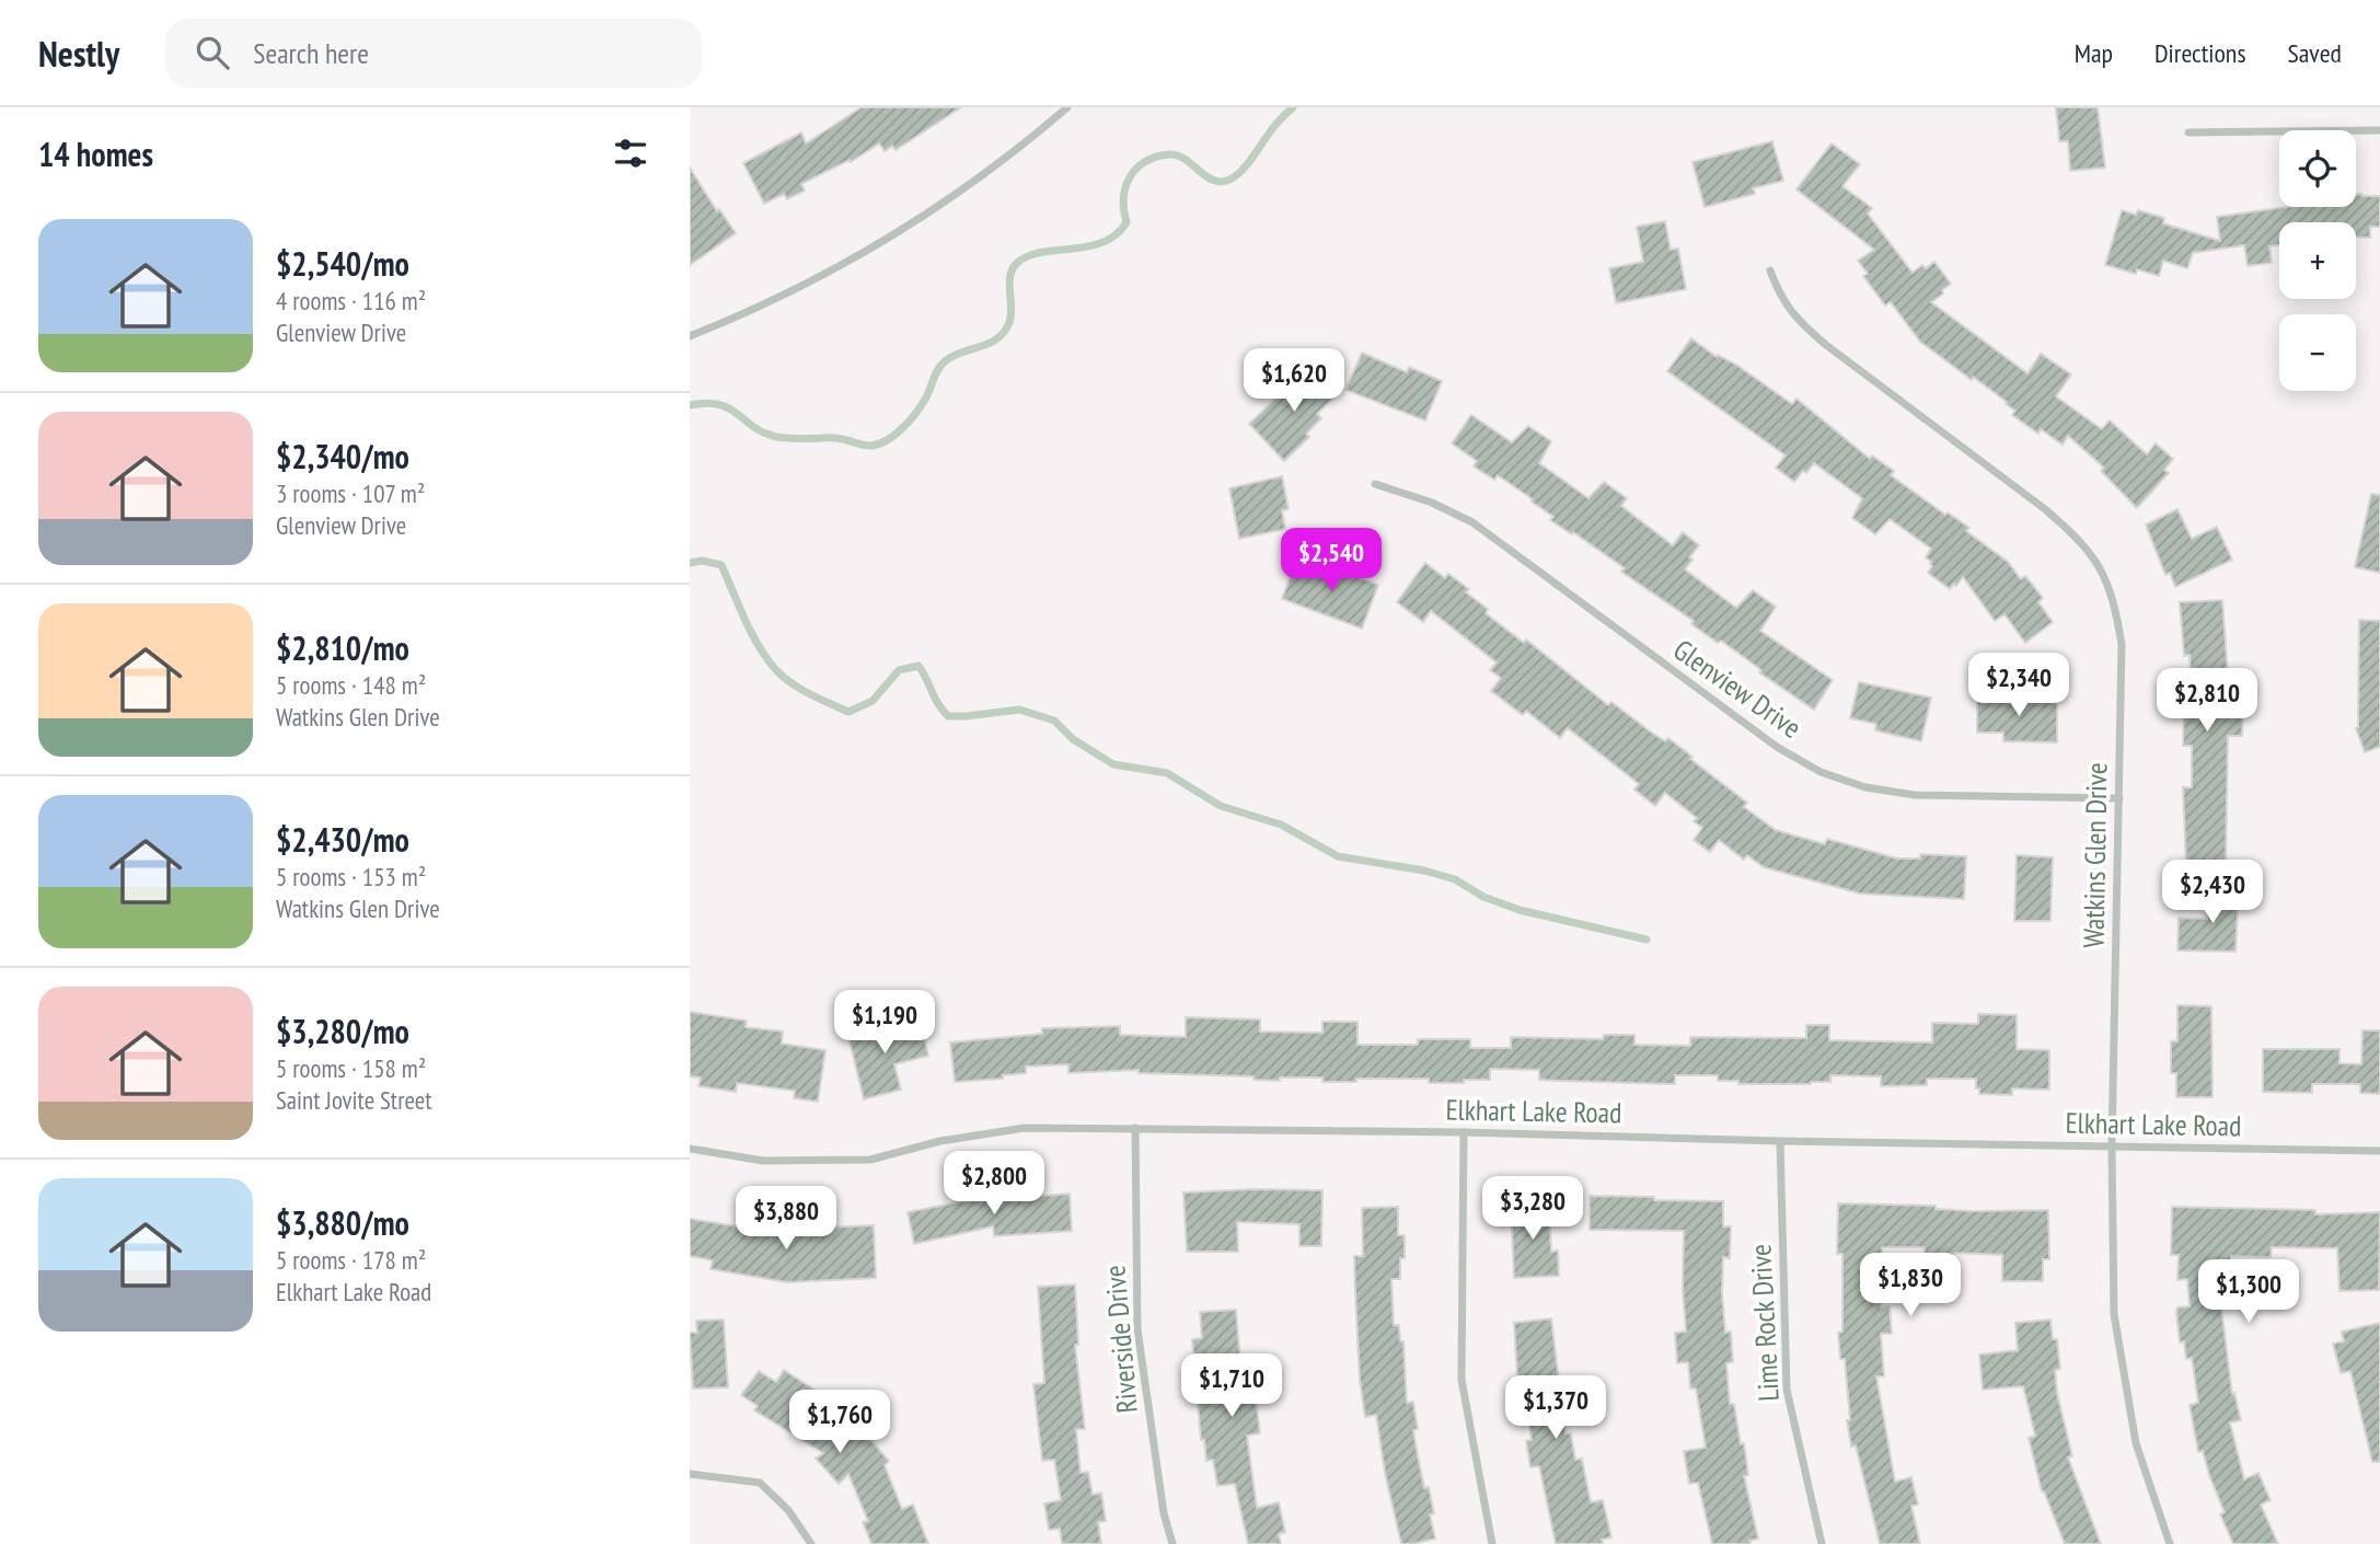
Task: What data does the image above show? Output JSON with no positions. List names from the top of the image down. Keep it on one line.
{"streets":{"street":["Glenview Drive","Watkins Glen Drive","Elkhart Lake Road","Lime Rock Drive","Riverside Drive"]},"crossings":[["Glenview Drive","Watkins Glen Drive"],["Watkins Glen Drive","Elkhart Lake Road"],["Elkhart Lake Road","Lime Rock Drive"],["Elkhart Lake Road","Riverside Drive"]],"page":{"header":"Nestly","search":"Search here","nav":["Map","Directions","Saved"],"heading":"14 homes","map_buttons":["+","−"],"list":[{"name":"$2,540/mo","note":"4 rooms · 116 m² · Glenview Drive"},{"name":"$2,340/mo","note":"3 rooms · 107 m² · Glenview Drive"},{"name":"$2,810/mo","note":"5 rooms · 148 m² · Watkins Glen Drive"},{"name":"$2,430/mo","note":"5 rooms · 153 m² · Watkins Glen Drive"},{"name":"$3,280/mo","note":"5 rooms · 158 m² · Saint Jovite Street"},{"name":"$3,880/mo","note":"5 rooms · 178 m² · Elkhart Lake Road"}],"price":["$1,620","$2,540","$2,340","$2,810","$2,430","$1,190","$2,800","$3,280","$3,880","$1,830","$1,300","$1,710","$1,370","$1,760"]}}
